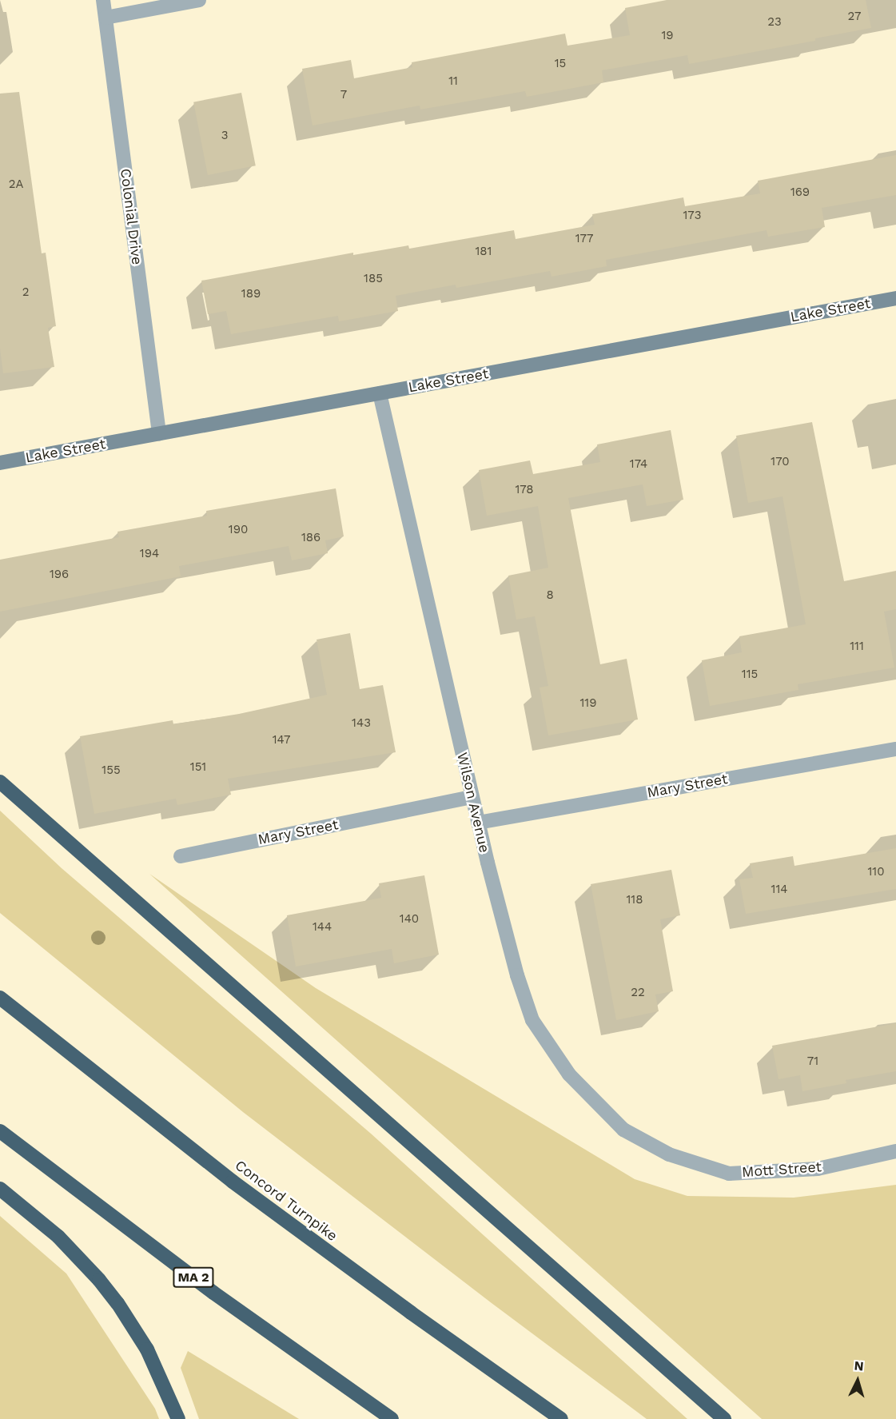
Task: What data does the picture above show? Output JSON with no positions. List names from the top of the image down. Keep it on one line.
{"streets":{"highway":["Concord Turnpike","MA 2"],"main road":["Lake Street"],"street":["Colonial Drive","Mary Street","Wilson Avenue","Mott Street"]},"crossings":[["Colonial Drive","Lake Street"],["Lake Street","Wilson Avenue"],["Mary Street","Wilson Avenue"],["Wilson Avenue","Mott Street"]],"house_numbers":["27","23","19","15","11","7","3","2A","169","173","177","181","185","2","189","170","174","178","190","186","194","196","8","111","115","119","143","147","151","155","110","114","118","140","144","22","71"],"north":"top"}
